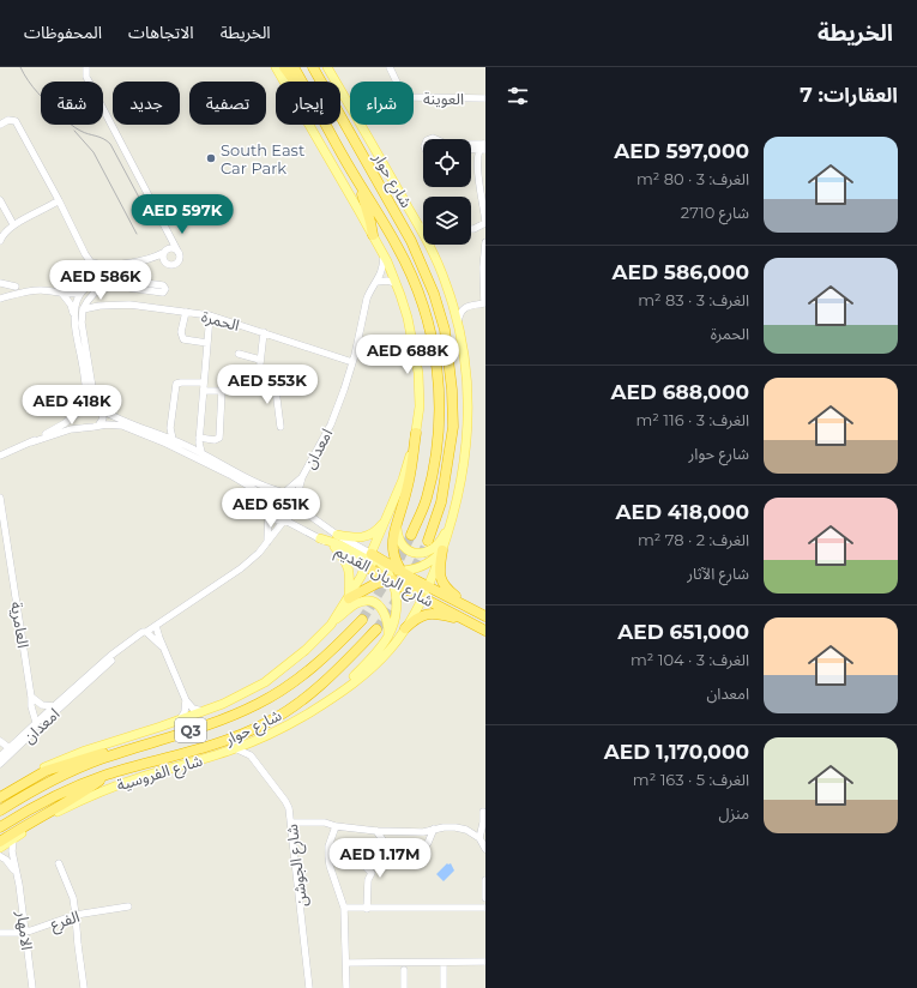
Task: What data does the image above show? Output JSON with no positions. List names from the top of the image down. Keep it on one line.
{"streets":{"highway":["شارع حوار","شارع الريان القديم","Q3"],"main road":["شارع الفروسية"],"street":["العوينة","الحمرة","امعدان","العامرية","شارع الجوشن","الفرع","الامهار"]},"crossings":[["شارع حوار","شارع الفروسية"],["الحمرة","امعدان"],["امعدان","شارع الريان القديم"],["امعدان","العامرية"],["شارع الريان القديم","شارع الفروسية"],["شارع الفروسية","شارع الجوشن"],["شارع الفروسية","الامهار"],["الفرع","الامهار"]],"places":["South East Car Park"],"page":{"header":"الخريطة","nav":["الخريطة","الاتجاهات","المحفوظات"],"heading":"العقارات: 7","chip":["شراء","إيجار","تصفية","جديد","شقة"],"list":[{"name":"AED 597,000","note":"الغرف: 3 · 80 m² · شارع 2710"},{"name":"AED 586,000","note":"الغرف: 3 · 83 m² · الحمرة"},{"name":"AED 688,000","note":"الغرف: 3 · 116 m² · شارع حوار"},{"name":"AED 418,000","note":"الغرف: 2 · 78 m² · شارع الآثار"},{"name":"AED 651,000","note":"الغرف: 3 · 104 m² · امعدان"},{"name":"AED 1,170,000","note":"الغرف: 5 · 163 m² · منزل"}],"price":["AED 597K","AED 586K","AED 688K","AED 553K","AED 418K","AED 651K","AED 1.17M"]}}
